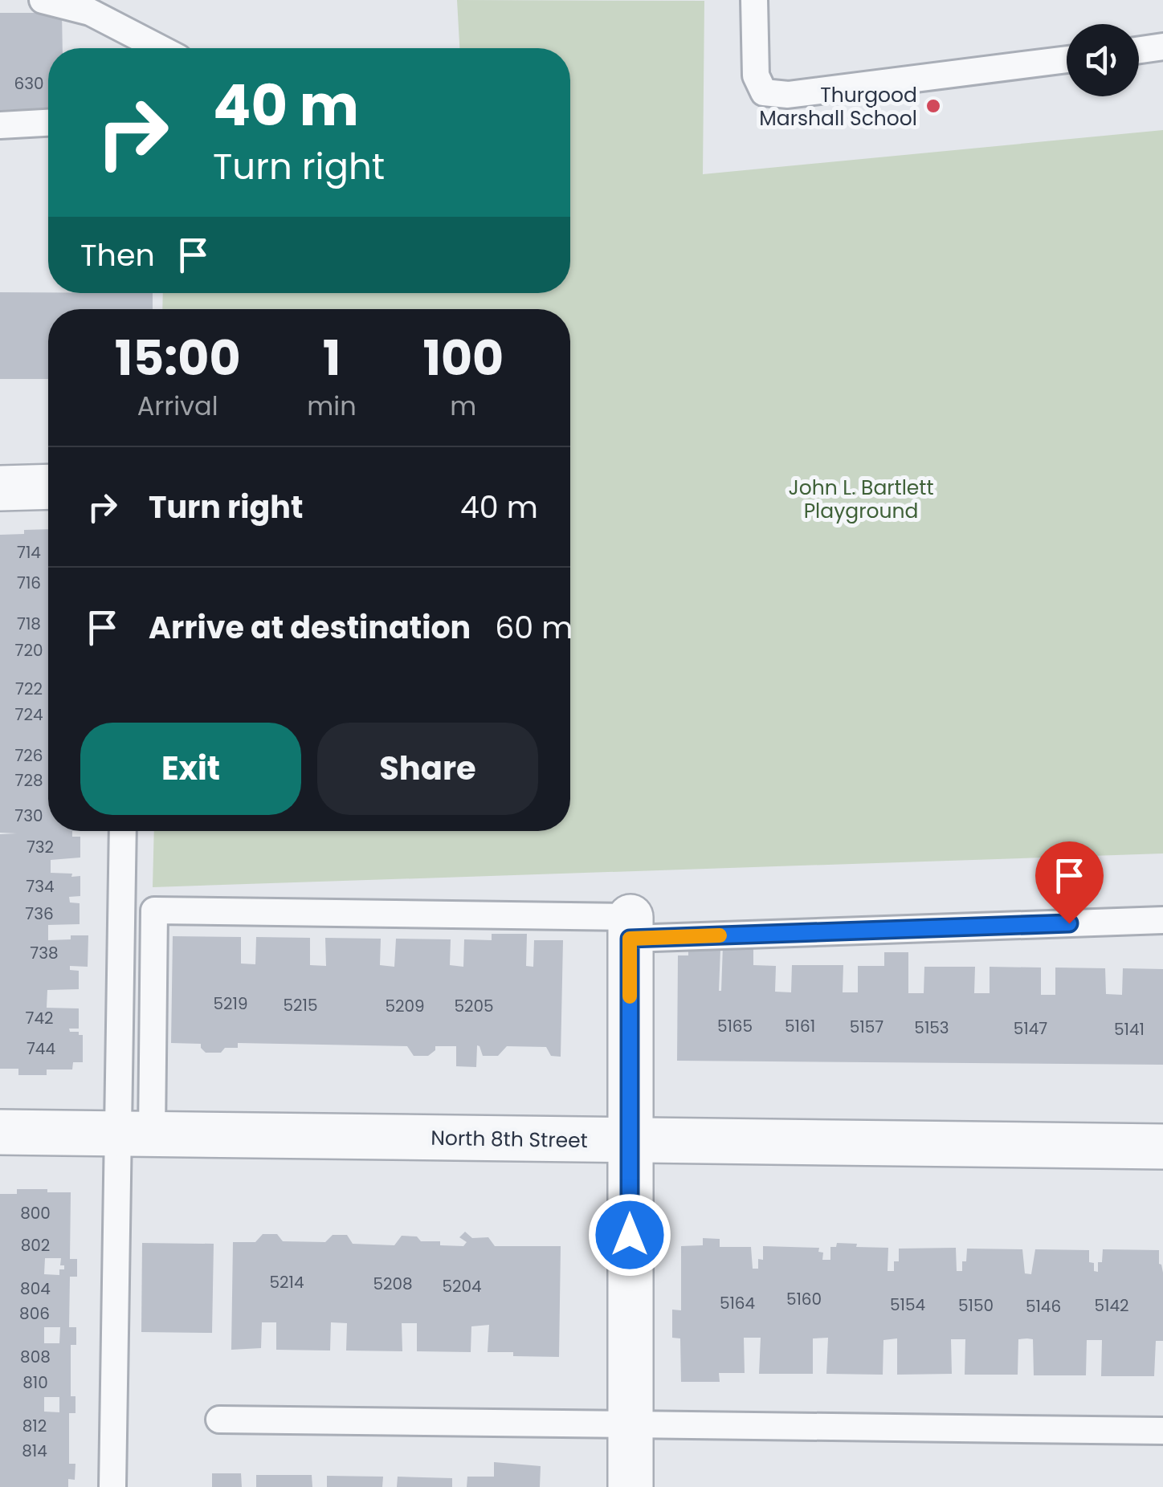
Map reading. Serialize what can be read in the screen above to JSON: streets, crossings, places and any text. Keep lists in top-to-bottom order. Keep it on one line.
{"streets":{"street":["North 8th Street"]},"parks":["John L. Bartlett Playground"],"places":["Thurgood Marshall School"],"house_numbers":["630","714","716","718","720","722","724","726","728","730","732","734","736","738","5219","5215","5209","5205","742","5165","5161","5157","5153","5147","5141","744","800","802","5214","5208","5204","804","5160","5164","5154","5150","5142","5146","806","808","810","812","814"],"page":{"turn":["40 m","Turn right"],"then":"Then","eta":["15:00","Arrival","1","min","100","m"],"list":[{"name":"Turn right","value":"40 m"},{"name":"Arrive at destination","value":"60 m"}],"buttons":["Exit","Share"]}}
